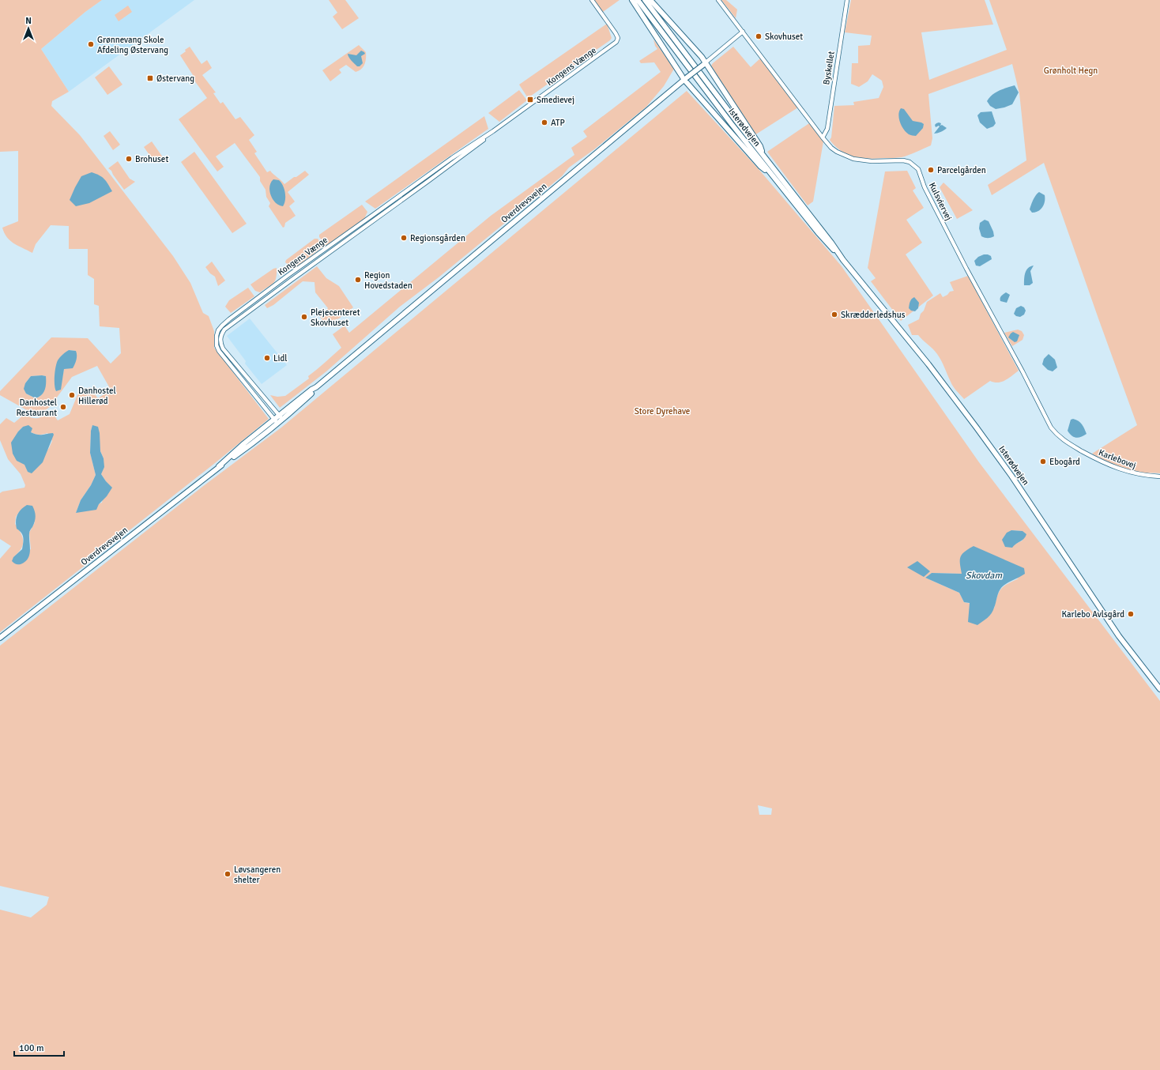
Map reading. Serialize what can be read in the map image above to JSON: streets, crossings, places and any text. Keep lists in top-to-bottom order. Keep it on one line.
{"streets":{"main road":["Isterødvejen","Overdrevsvejen"],"street":["Kongens Vænge","Byskellet","Kulsviervej","Karlebovej"]},"crossings":[["Kongens Vænge","Overdrevsvejen"],["Byskellet","Kulsviervej"],["Kulsviervej","Overdrevsvejen"],["Kulsviervej","Karlebovej"]],"water":["Skovdam"],"parks":["Grønholt Hegn","Store Dyrehave"],"places":{"other":["Skovhuset","Grønnevang Skole Afdeling Østervang","ATP","Brohuset","Parcelgården","Regionsgården","Region Hovedstaden","Skrædderledshus","Plejecenteret Skovhuset","Lidl","Danhostel Hillerød","Danhostel Restaurant","Ebogård","Karlebo Avlsgård","Løvsangeren shelter"],"transit":["Østervang","Smedievej"]},"scale_bar":"100 m","north":"top"}
